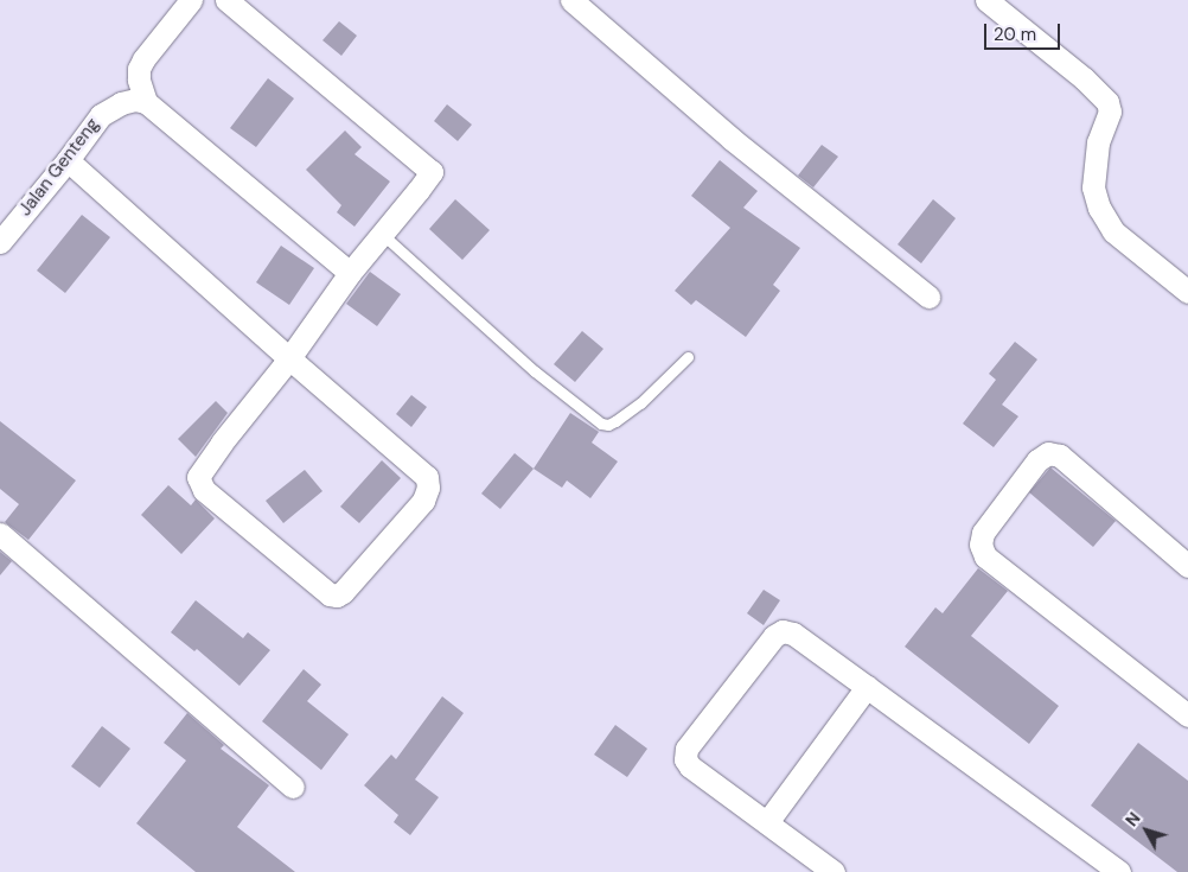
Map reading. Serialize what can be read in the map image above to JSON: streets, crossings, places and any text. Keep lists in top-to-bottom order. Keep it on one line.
{"streets":{"street":["Jalan Genteng"]},"scale_bar":"20 m","north":"top left"}
